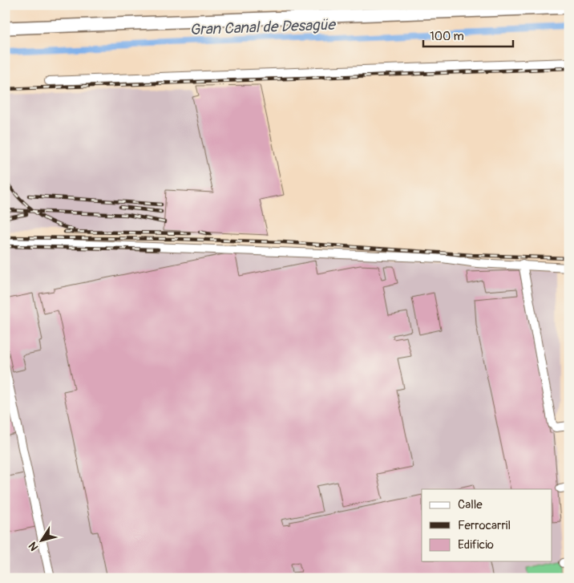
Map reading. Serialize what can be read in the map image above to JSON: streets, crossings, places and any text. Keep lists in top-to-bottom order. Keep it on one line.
{"water":["Gran Canal de Desagüe"],"legend":["Calle","Ferrocarril","Edificio"],"scale_bar":"100 m","north":"bottom left"}
